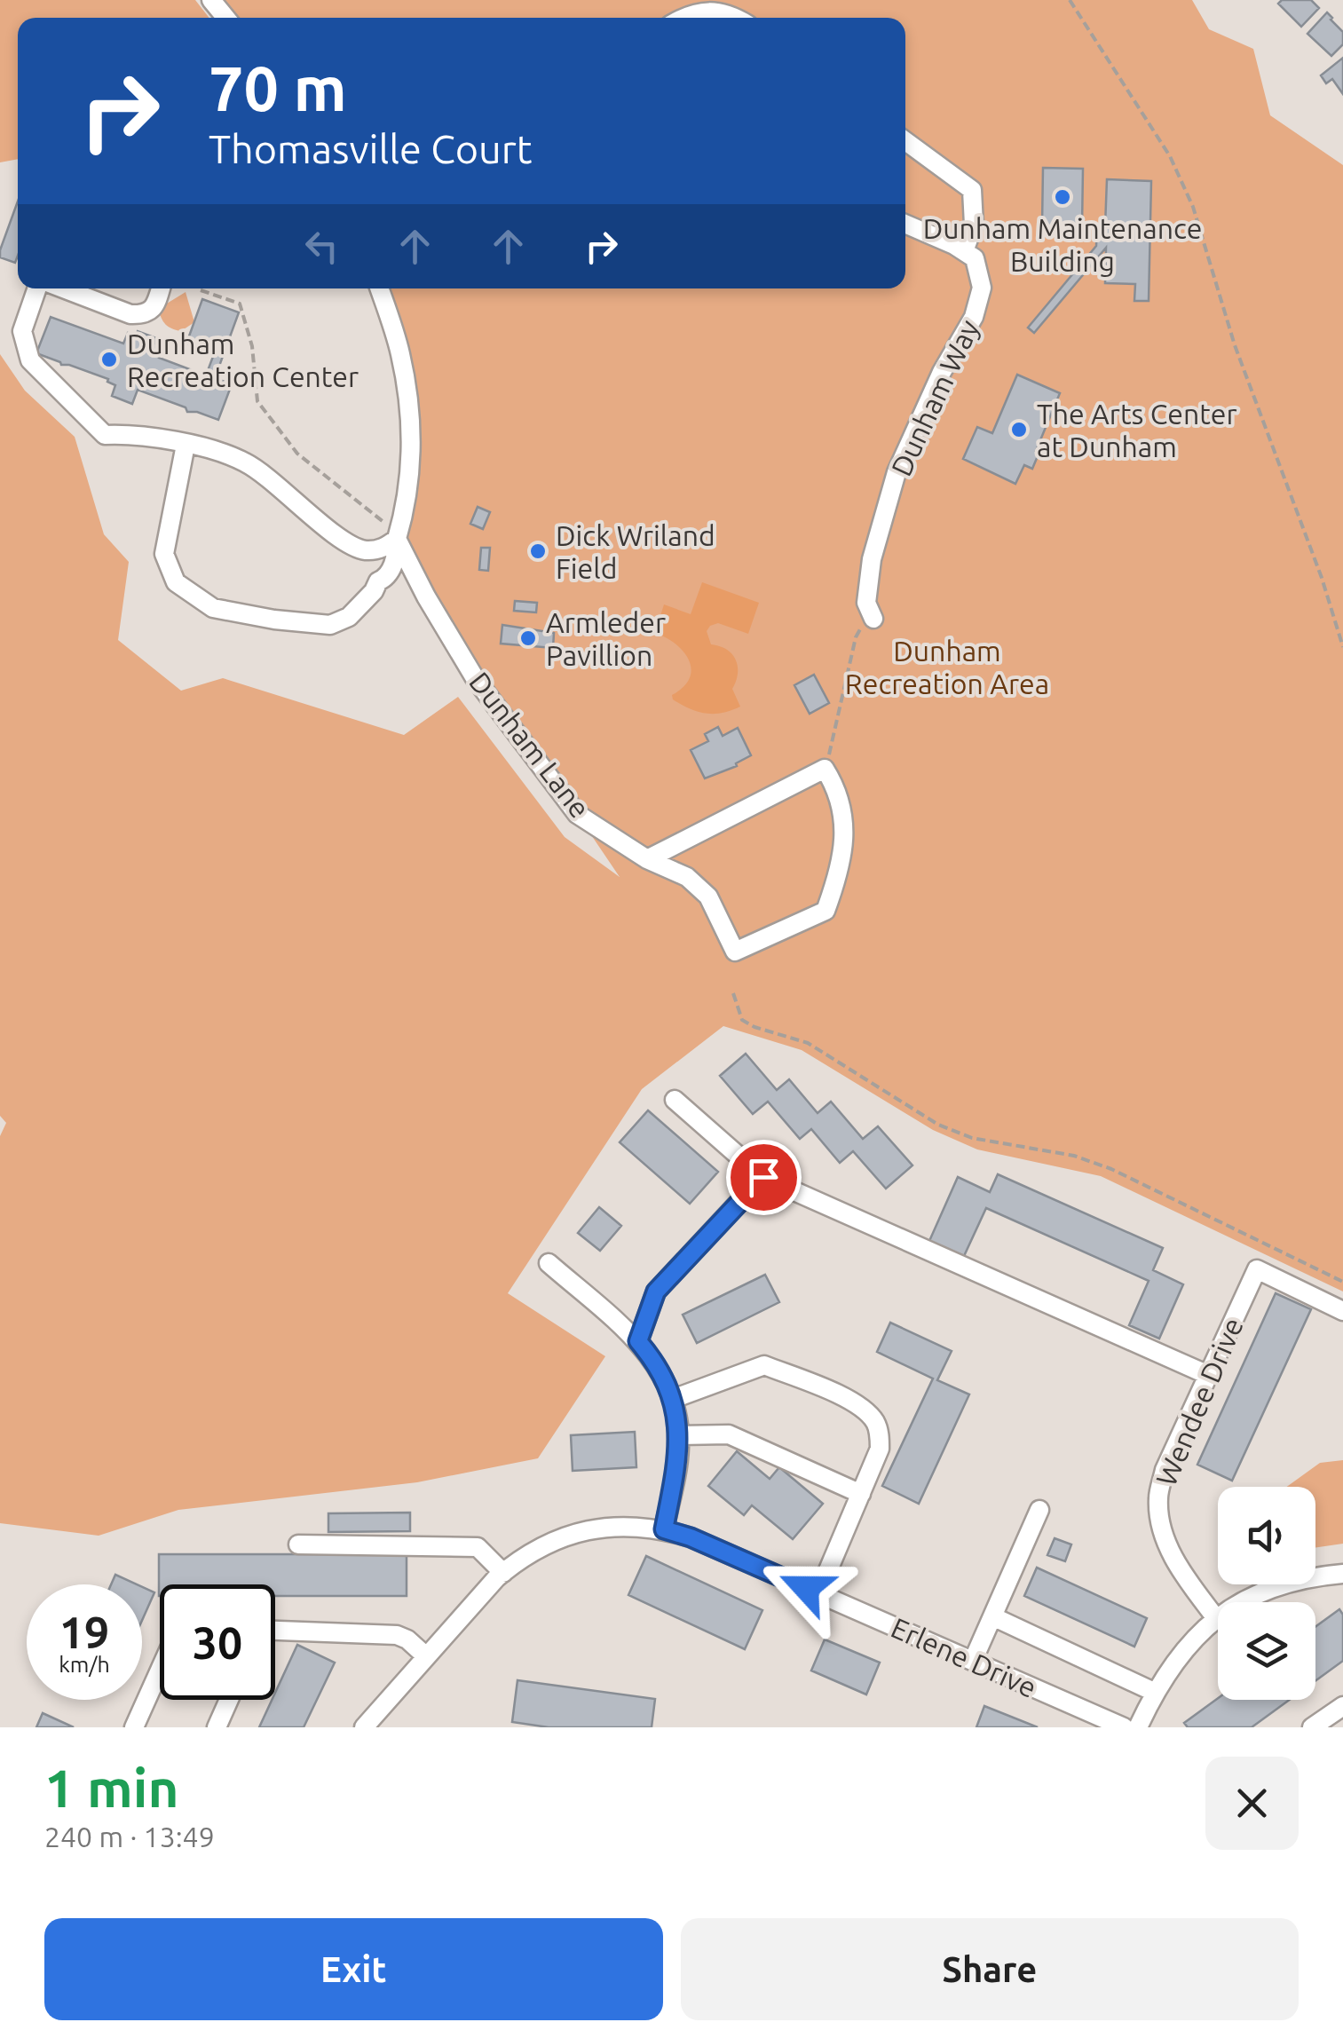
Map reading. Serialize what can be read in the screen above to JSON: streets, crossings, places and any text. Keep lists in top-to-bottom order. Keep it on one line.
{"streets":{"street":["Dunham Way","Dunham Lane","Wendee Drive","Erlene Drive"]},"parks":["Dunham Recreation Area"],"places":["Dunham Maintenance Building","Dunham Recreation Center","The Arts Center at Dunham","Dick Wriland Field","Armleder Pavillion"],"page":{"turn":["70 m","Thomasville Court"],"speed":"19 km/h","limit":"30","heading":["1 min","240 m · 13:49"],"buttons":["Exit","Share"]}}
